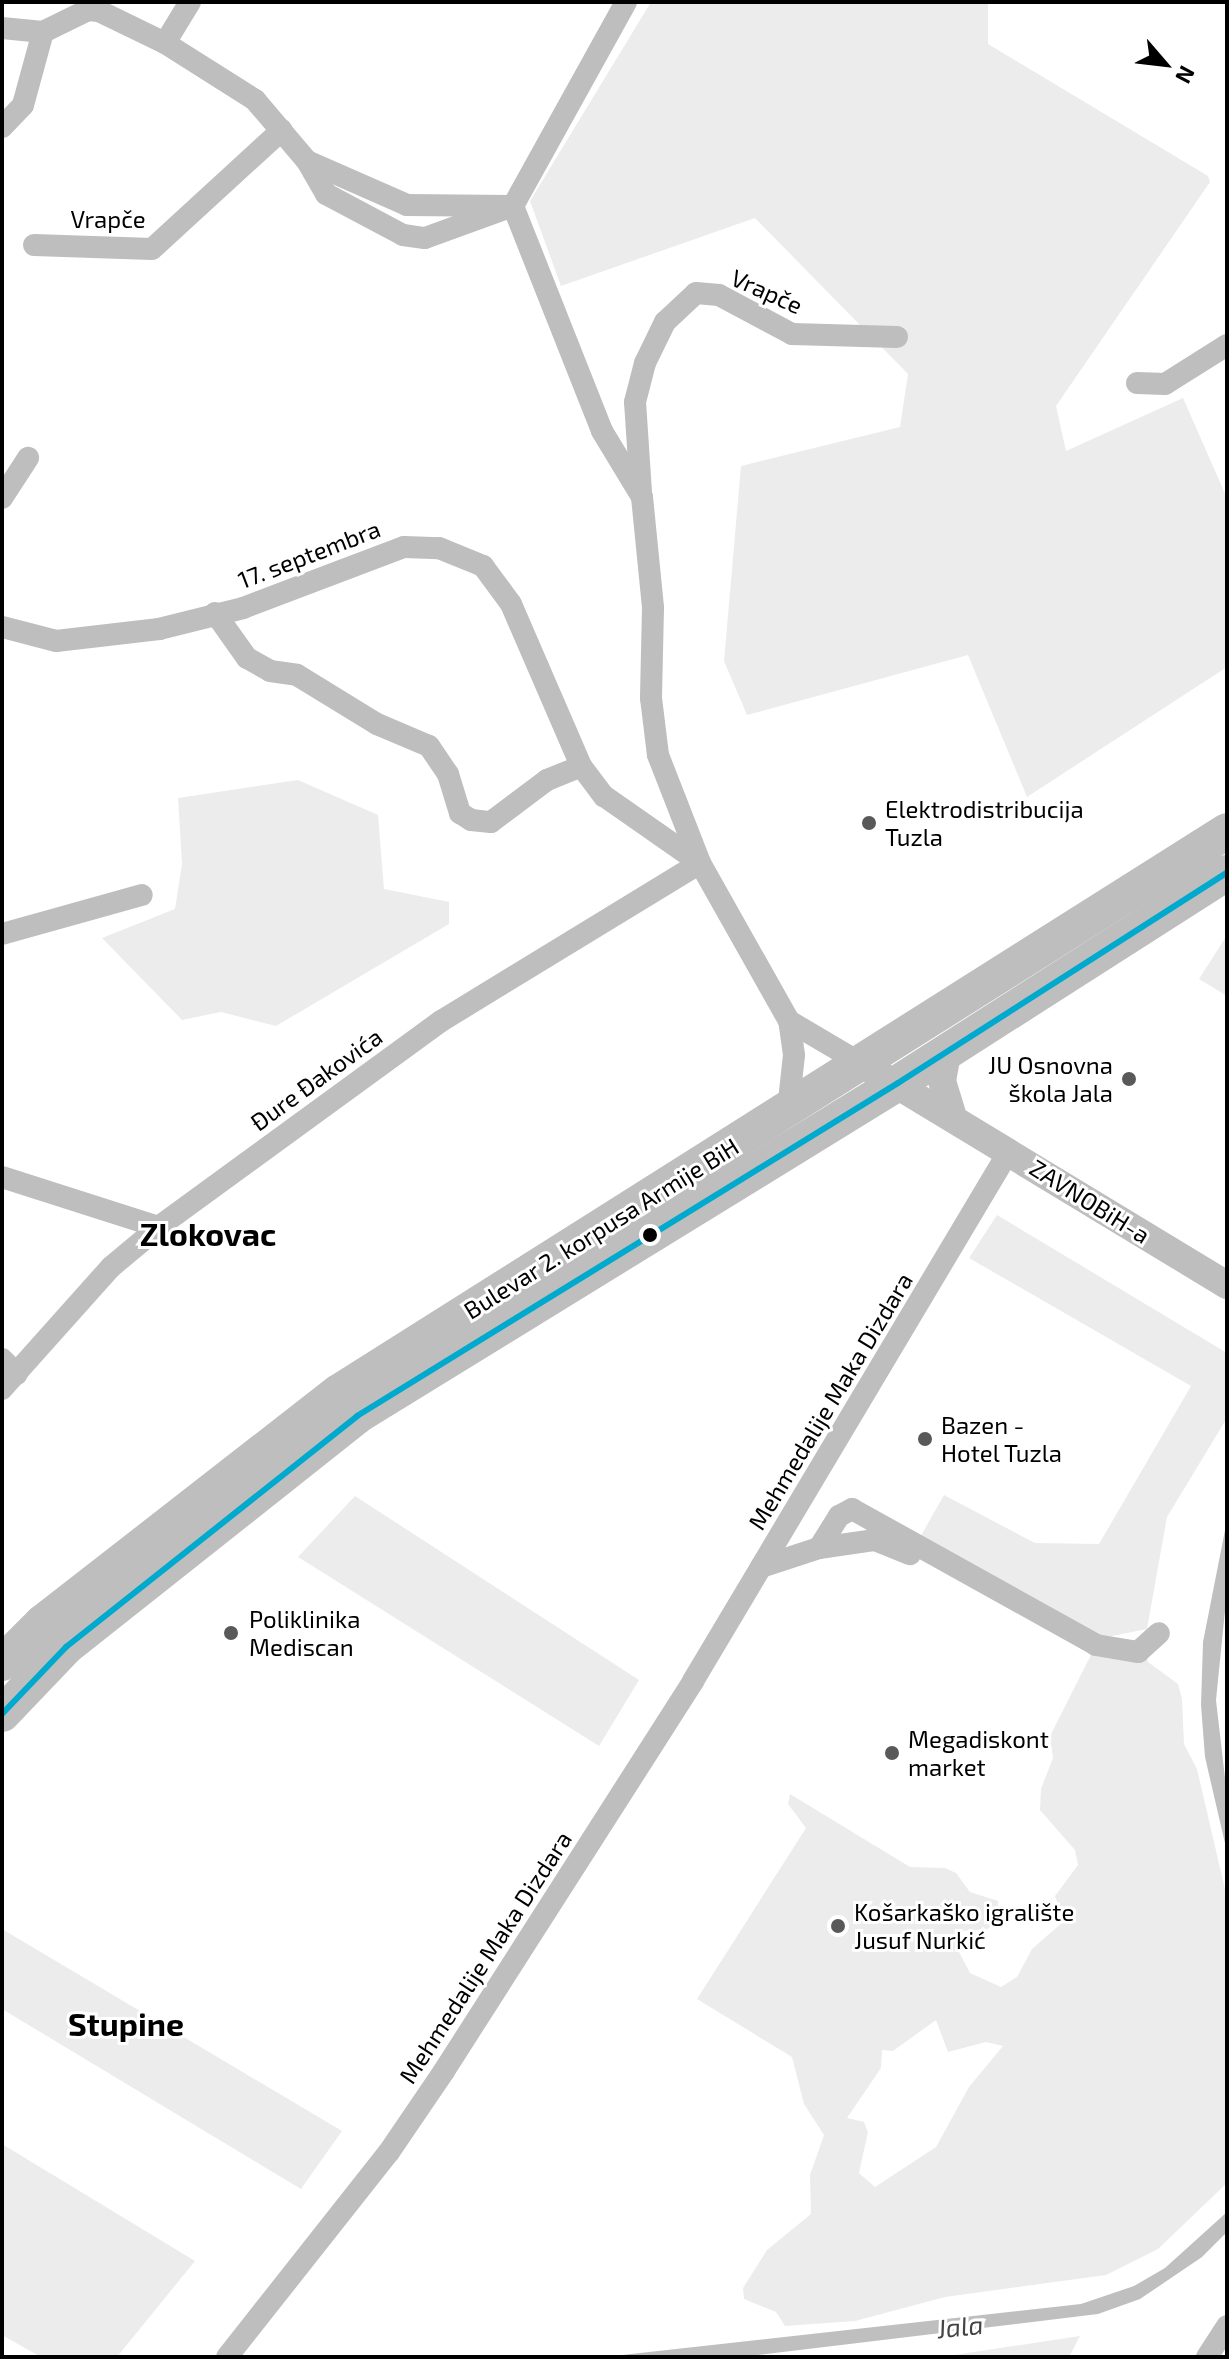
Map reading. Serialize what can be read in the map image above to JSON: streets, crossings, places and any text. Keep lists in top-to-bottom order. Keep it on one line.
{"streets":{"main road":["Bulevar 2. korpusa Armije BiH"],"street":["Vrapče","17. septembra","Đure Đakovića","ZAVNOBiH-a","Mehmedalije Maka Dizdara"]},"crossings":[["Vrapče","17. septembra"],["Vrapče","Đure Đakovića"],["17. septembra","Đure Đakovića"],["ZAVNOBiH-a","Mehmedalije Maka Dizdara"]],"districts":["Zlokovac","Stupine"],"water":["Jala"],"places":["Elektrodistribucija Tuzla","JU Osnovna škola Jala","Bazen - Hotel Tuzla","Poliklinika Mediscan","Megadiskont market","Košarkaško igralište Jusuf Nurkić"],"north":"bottom right"}
